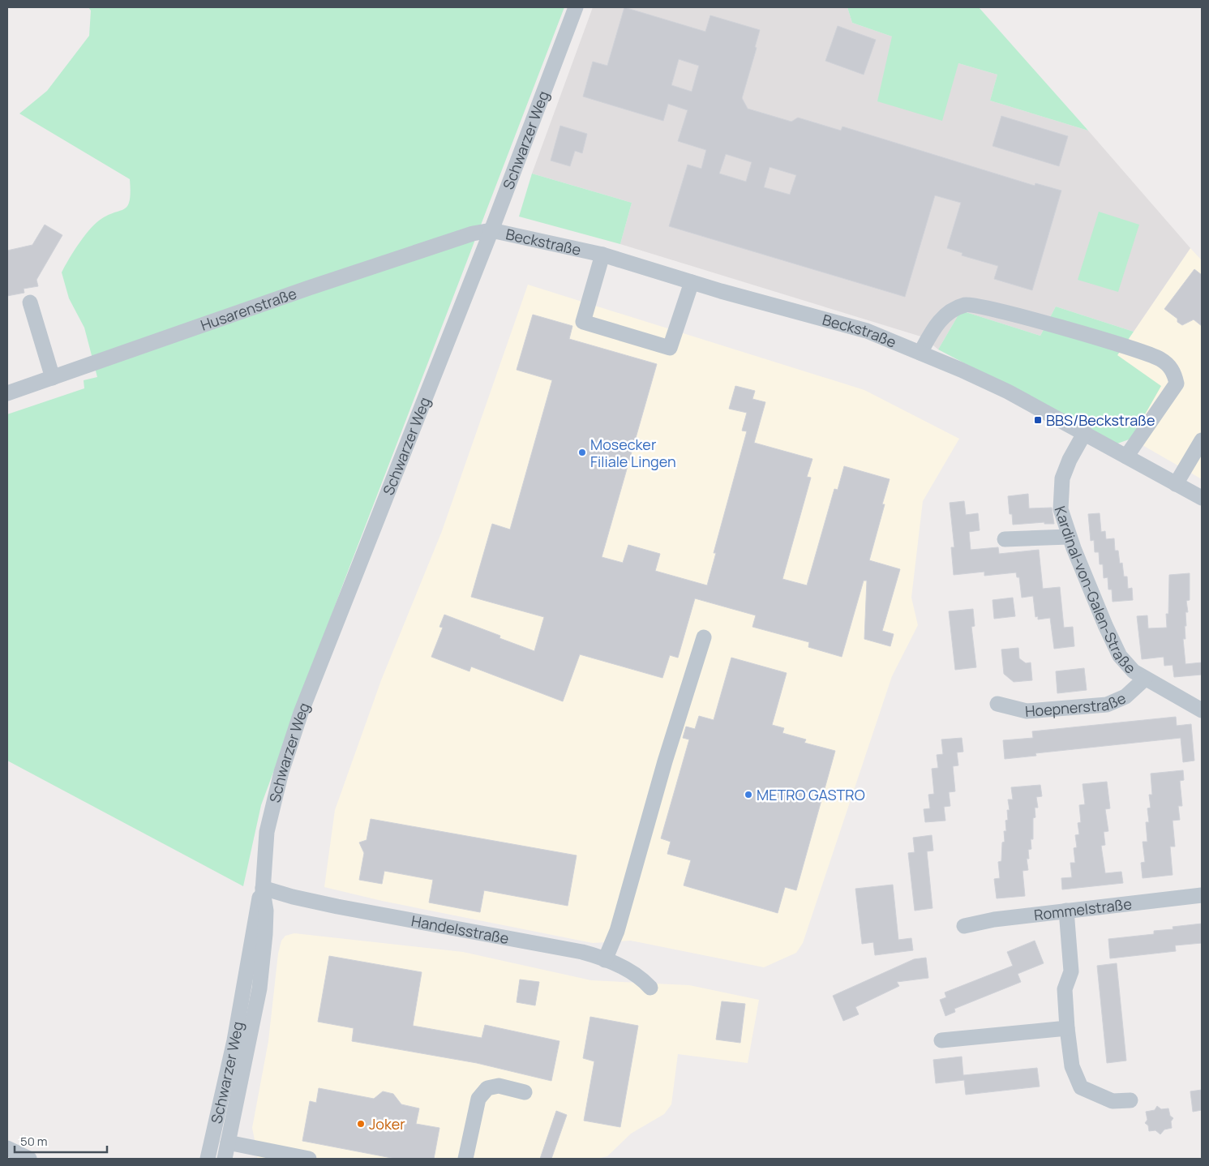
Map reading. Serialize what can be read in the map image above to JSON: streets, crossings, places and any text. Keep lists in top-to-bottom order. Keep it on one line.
{"streets":{"street":["Schwarzer Weg","Beckstraße","Husarenstraße","Kardinal-von-Galen-Straße","Hoepnerstraße","Rommelstraße","Handelsstraße"]},"crossings":[["Schwarzer Weg","Beckstraße"],["Schwarzer Weg","Husarenstraße"],["Schwarzer Weg","Handelsstraße"],["Beckstraße","Husarenstraße"],["Beckstraße","Kardinal-von-Galen-Straße"],["Kardinal-von-Galen-Straße","Hoepnerstraße"]],"places":{"transit":["BBS/Beckstraße"],"other":["Mosecker Filiale Lingen","METRO GASTRO","Joker"]},"scale_bar":"50 m"}
